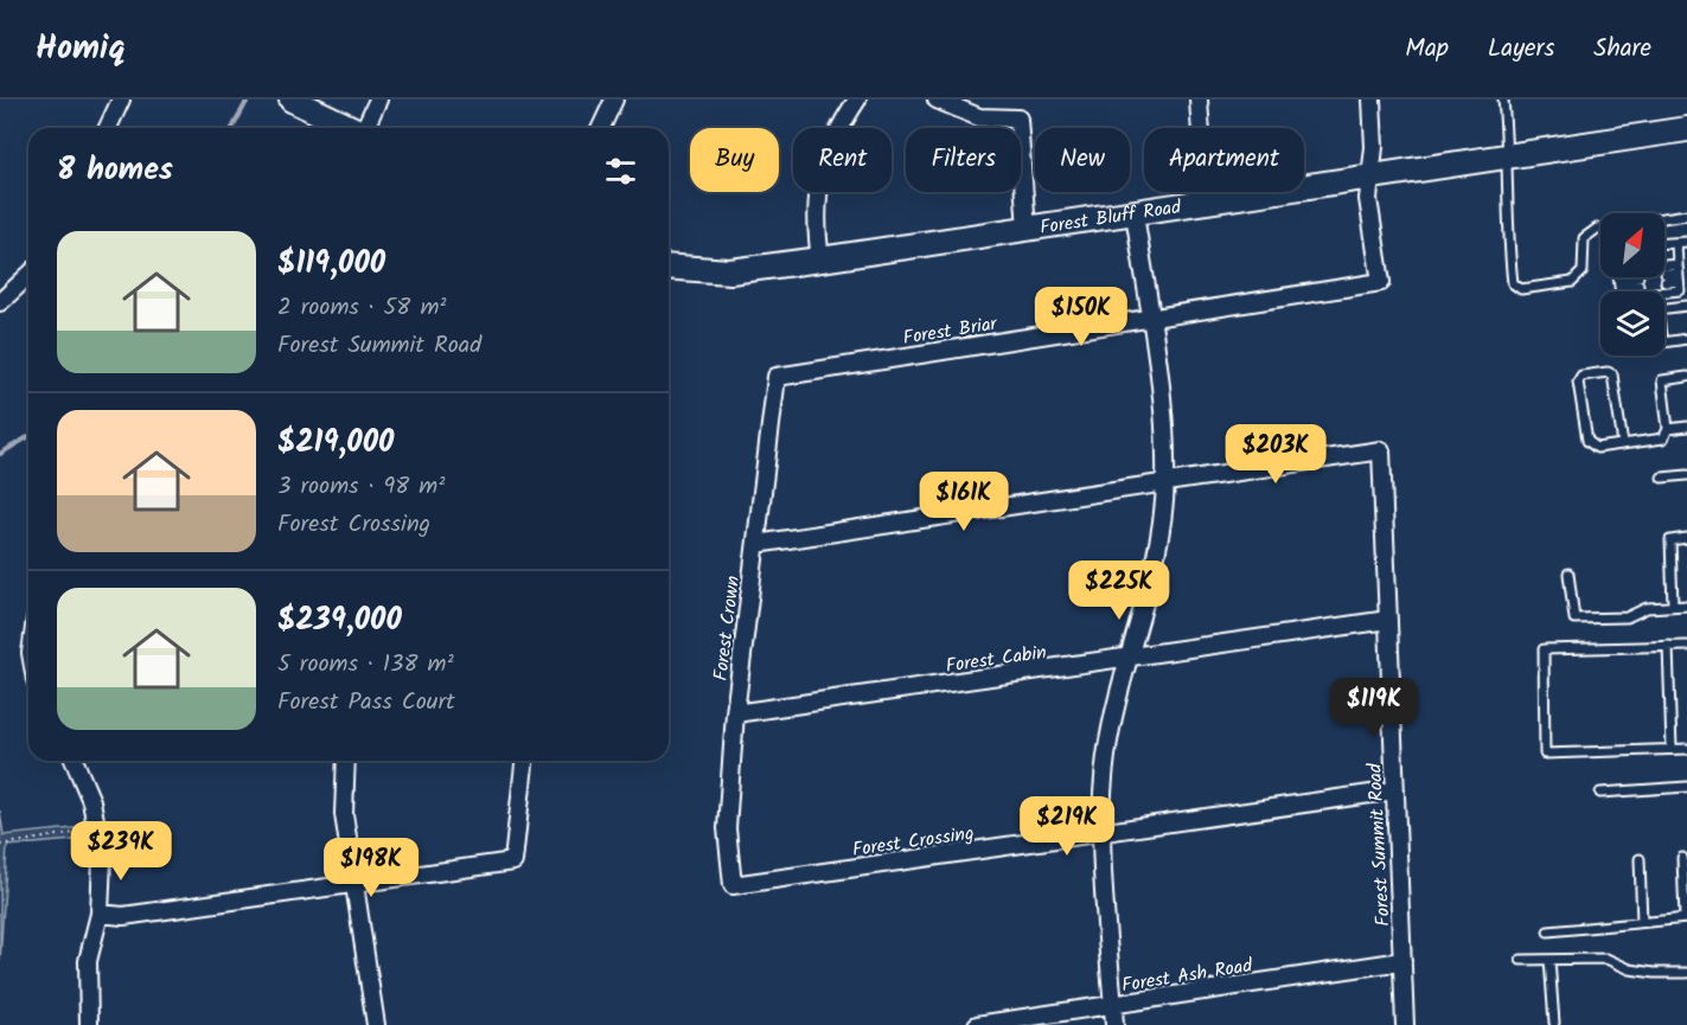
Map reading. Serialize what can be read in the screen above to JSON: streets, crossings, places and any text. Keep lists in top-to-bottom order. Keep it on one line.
{"streets":{"street":["Forest Bluff Road","Forest Briar","Forest Crown","Forest Cabin","Forest Crossing","Forest Summit Road","Forest Ash Road"]},"crossings":[["Forest Bluff Road","Forest Briar"],["Forest Briar","Forest Crown"],["Forest Crown","Forest Cabin"],["Forest Crown","Forest Crossing"],["Forest Cabin","Forest Summit Road"],["Forest Crossing","Forest Summit Road"],["Forest Summit Road","Forest Ash Road"]],"north":"top right","page":{"header":"Homiq","nav":["Map","Layers","Share"],"chip":["Buy","Rent","Filters","New","Apartment"],"heading":"8 homes","list":[{"name":"$119,000","note":"2 rooms · 58 m² · Forest Summit Road"},{"name":"$219,000","note":"3 rooms · 98 m² · Forest Crossing"},{"name":"$239,000","note":"5 rooms · 138 m² · Forest Pass Court"}],"price":["$150K","$203K","$161K","$225K","$119K","$219K","$239K","$198K"]}}
